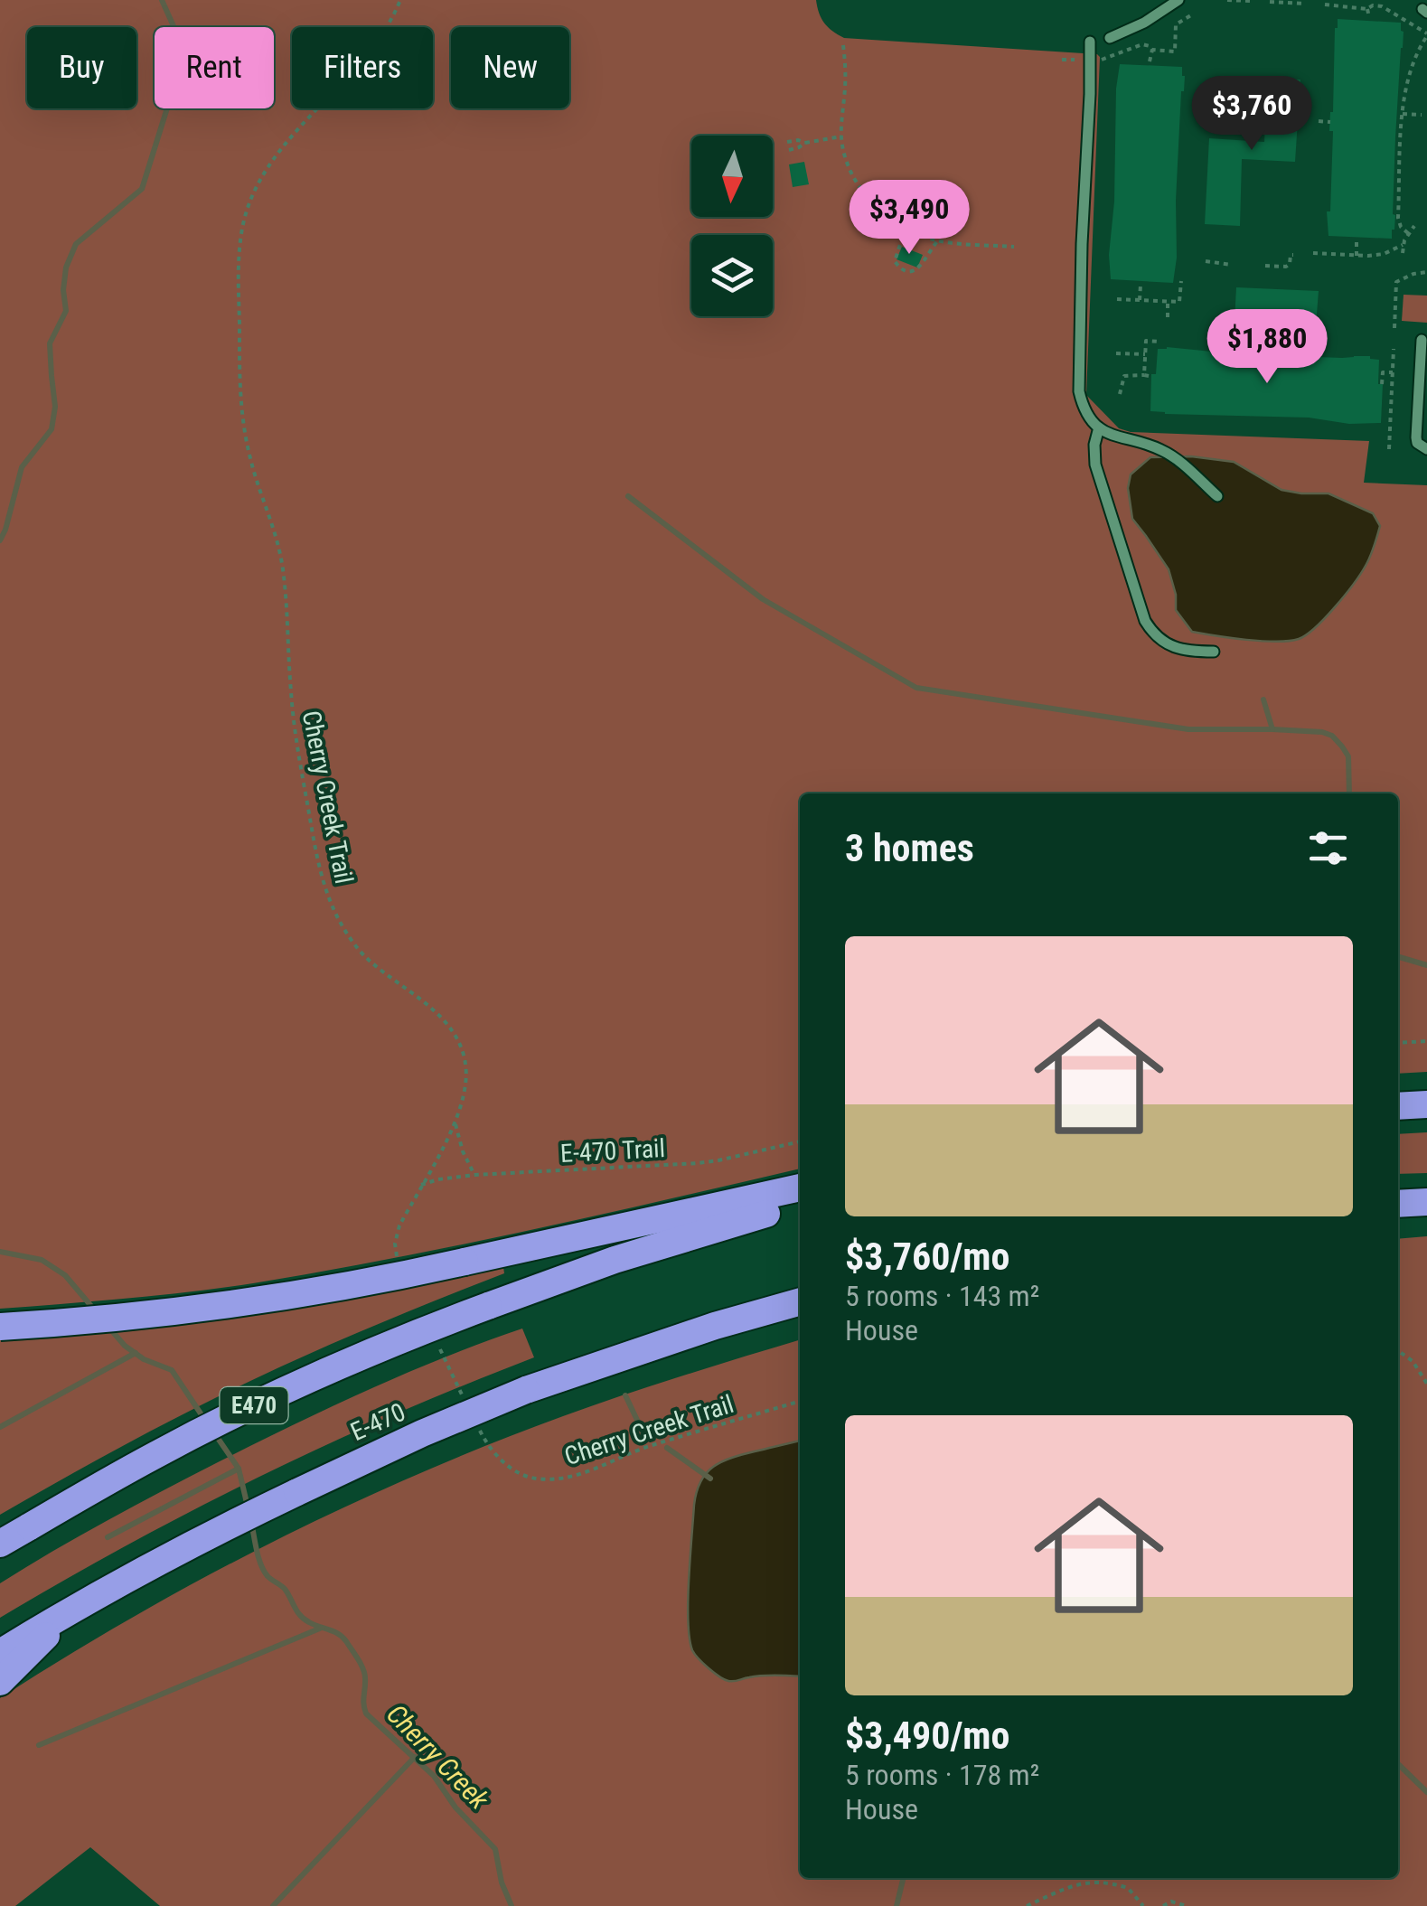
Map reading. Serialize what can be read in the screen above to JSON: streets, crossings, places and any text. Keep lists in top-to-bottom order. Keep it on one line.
{"streets":{"highway":["E470","E-470"],"path":["Cherry Creek Trail","E-470 Trail"]},"crossings":[["Cherry Creek Trail","E-470 Trail"]],"water":["Cherry Creek"],"north":"bottom","page":{"chip":["Buy","Rent","Filters","New"],"price":["$3,760","$3,490","$1,880"],"heading":"3 homes","list":[{"name":"$3,760/mo","note":"5 rooms · 143 m² · House"},{"name":"$3,490/mo","note":"5 rooms · 178 m² · House"}]}}
